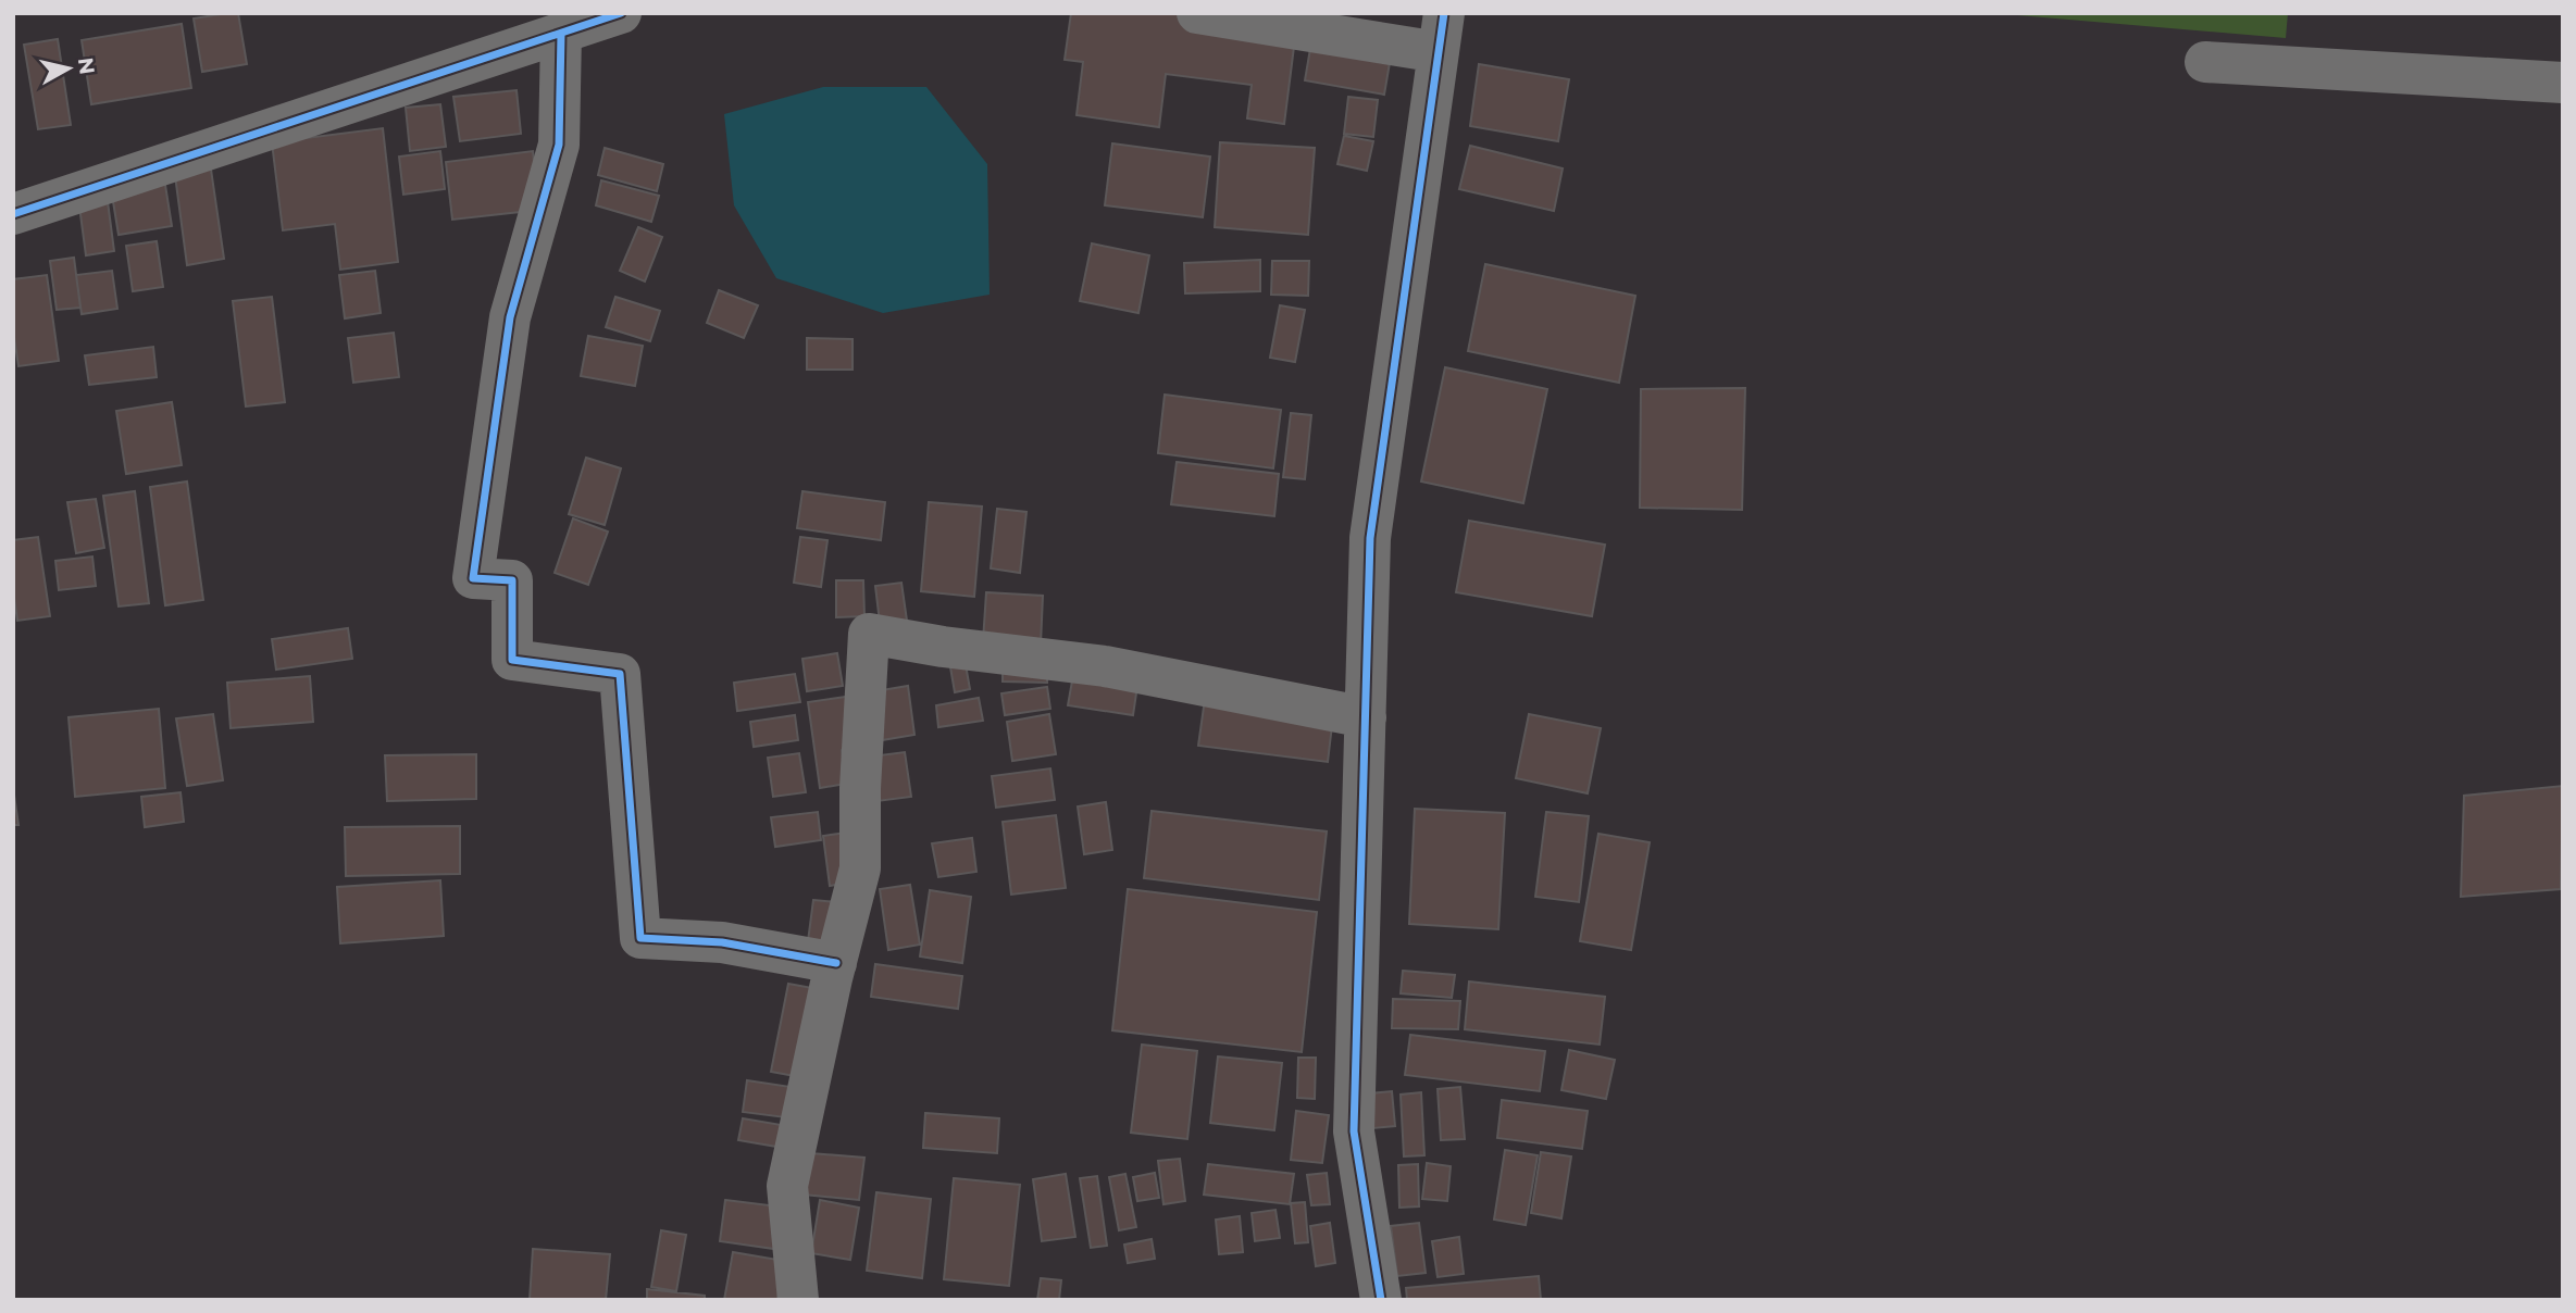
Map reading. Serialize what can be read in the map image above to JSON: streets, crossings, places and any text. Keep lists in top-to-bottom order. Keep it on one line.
{"north":"right"}
